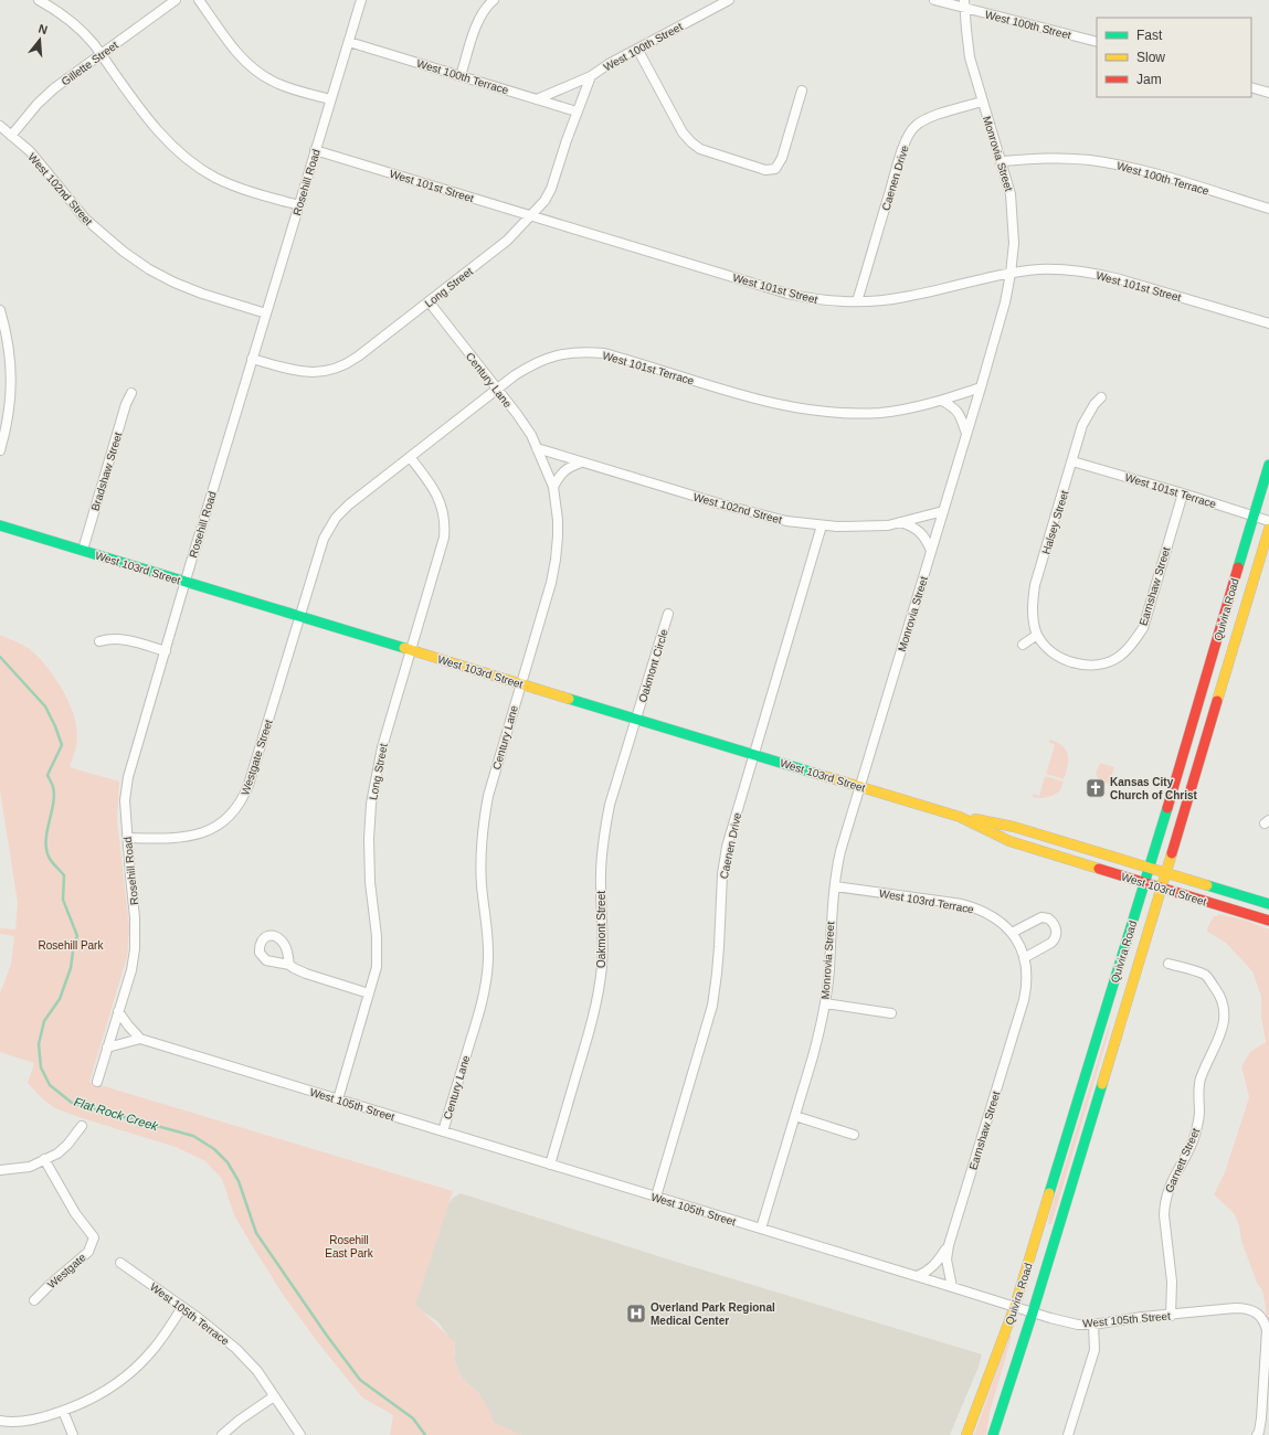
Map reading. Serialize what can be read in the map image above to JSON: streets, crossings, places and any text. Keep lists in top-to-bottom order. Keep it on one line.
{"streets":{"main road":["West 103rd Street","Quivira Road"],"street":["West 100th Street","Gillette Street","West 100th Terrace","Monrovia Street","Caenen Drive","Rosehill Road","West 101st Street","West 102nd Street","Long Street","West 101st Terrace","Century Lane","Bradshaw Street","Halsey Street","Earnshaw Street","Oakmont Circle","Westgate Street","West 103rd Terrace","Oakmont Street","West 105th Street","Garnett Street","Westgate","West 105th Terrace"]},"crossings":[["West 100th Street","West 100th Terrace"],["West 100th Street","Monrovia Street"],["West 100th Street","Long Street"],["Gillette Street","West 102nd Street"],["West 100th Terrace","Monrovia Street"],["West 100th Terrace","Rosehill Road"],["West 100th Terrace","Long Street"],["Monrovia Street","Caenen Drive"],["Monrovia Street","West 101st Street"],["Monrovia Street","West 102nd Street"],["Monrovia Street","West 101st Terrace"],["Monrovia Street","West 103rd Street"],["Monrovia Street","West 103rd Terrace"],["Monrovia Street","West 105th Street"],["Caenen Drive","West 101st Street"],["Caenen Drive","West 102nd Street"],["Caenen Drive","West 103rd Street"],["Caenen Drive","West 105th Street"],["Rosehill Road","West 101st Street"],["Rosehill Road","West 102nd Street"],["Rosehill Road","Long Street"],["Rosehill Road","West 103rd Street"],["Rosehill Road","Westgate Street"],["West 101st Street","Long Street"],["West 102nd Street","Century Lane"],["Long Street","West 101st Terrace"],["Long Street","Century Lane"],["Long Street","West 103rd Street"],["Long Street","West 105th Street"],["West 101st Terrace","Century Lane"],["West 101st Terrace","Halsey Street"],["West 101st Terrace","West 103rd Street"],["West 101st Terrace","Earnshaw Street"],["West 101st Terrace","Quivira Road"],["West 101st Terrace","Westgate Street"],["Century Lane","West 103rd Street"],["Century Lane","West 105th Street"],["Bradshaw Street","West 103rd Street"],["Halsey Street","Earnshaw Street"],["West 103rd Street","Quivira Road"],["West 103rd Street","Oakmont Circle"],["West 103rd Street","Westgate Street"],["West 103rd Street","Oakmont Street"],["Earnshaw Street","West 103rd Terrace"],["Earnshaw Street","West 105th Street"],["Quivira Road","West 105th Street"],["Oakmont Circle","Oakmont Street"],["Oakmont Street","West 105th Street"],["West 105th Street","Garnett Street"]],"water":["Flat Rock Creek"],"parks":["Rosehill Park","Rosehill East Park"],"places":{"church":["Kansas City Church of Christ"],"hospital":["Overland Park Regional Medical Center"]},"legend":["Fast","Slow","Jam"],"north":"top"}
